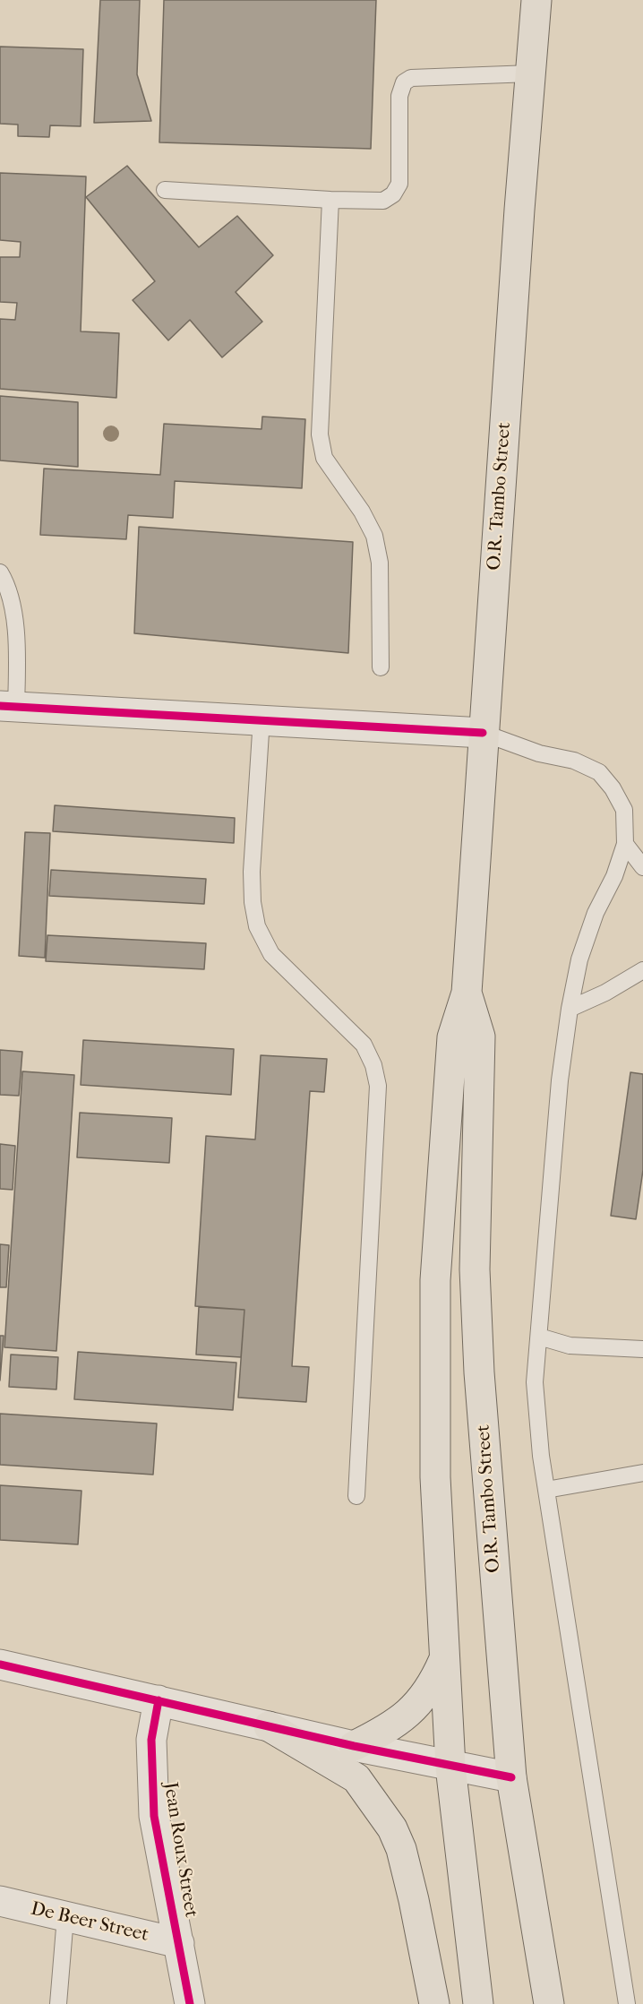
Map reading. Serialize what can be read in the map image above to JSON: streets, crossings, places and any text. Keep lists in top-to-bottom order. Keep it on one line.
{"streets":{"main road":["O.R. Tambo Street"],"street":["Jean Roux Street","De Beer Street"]},"crossings":[["Jean Roux Street","De Beer Street"]]}
